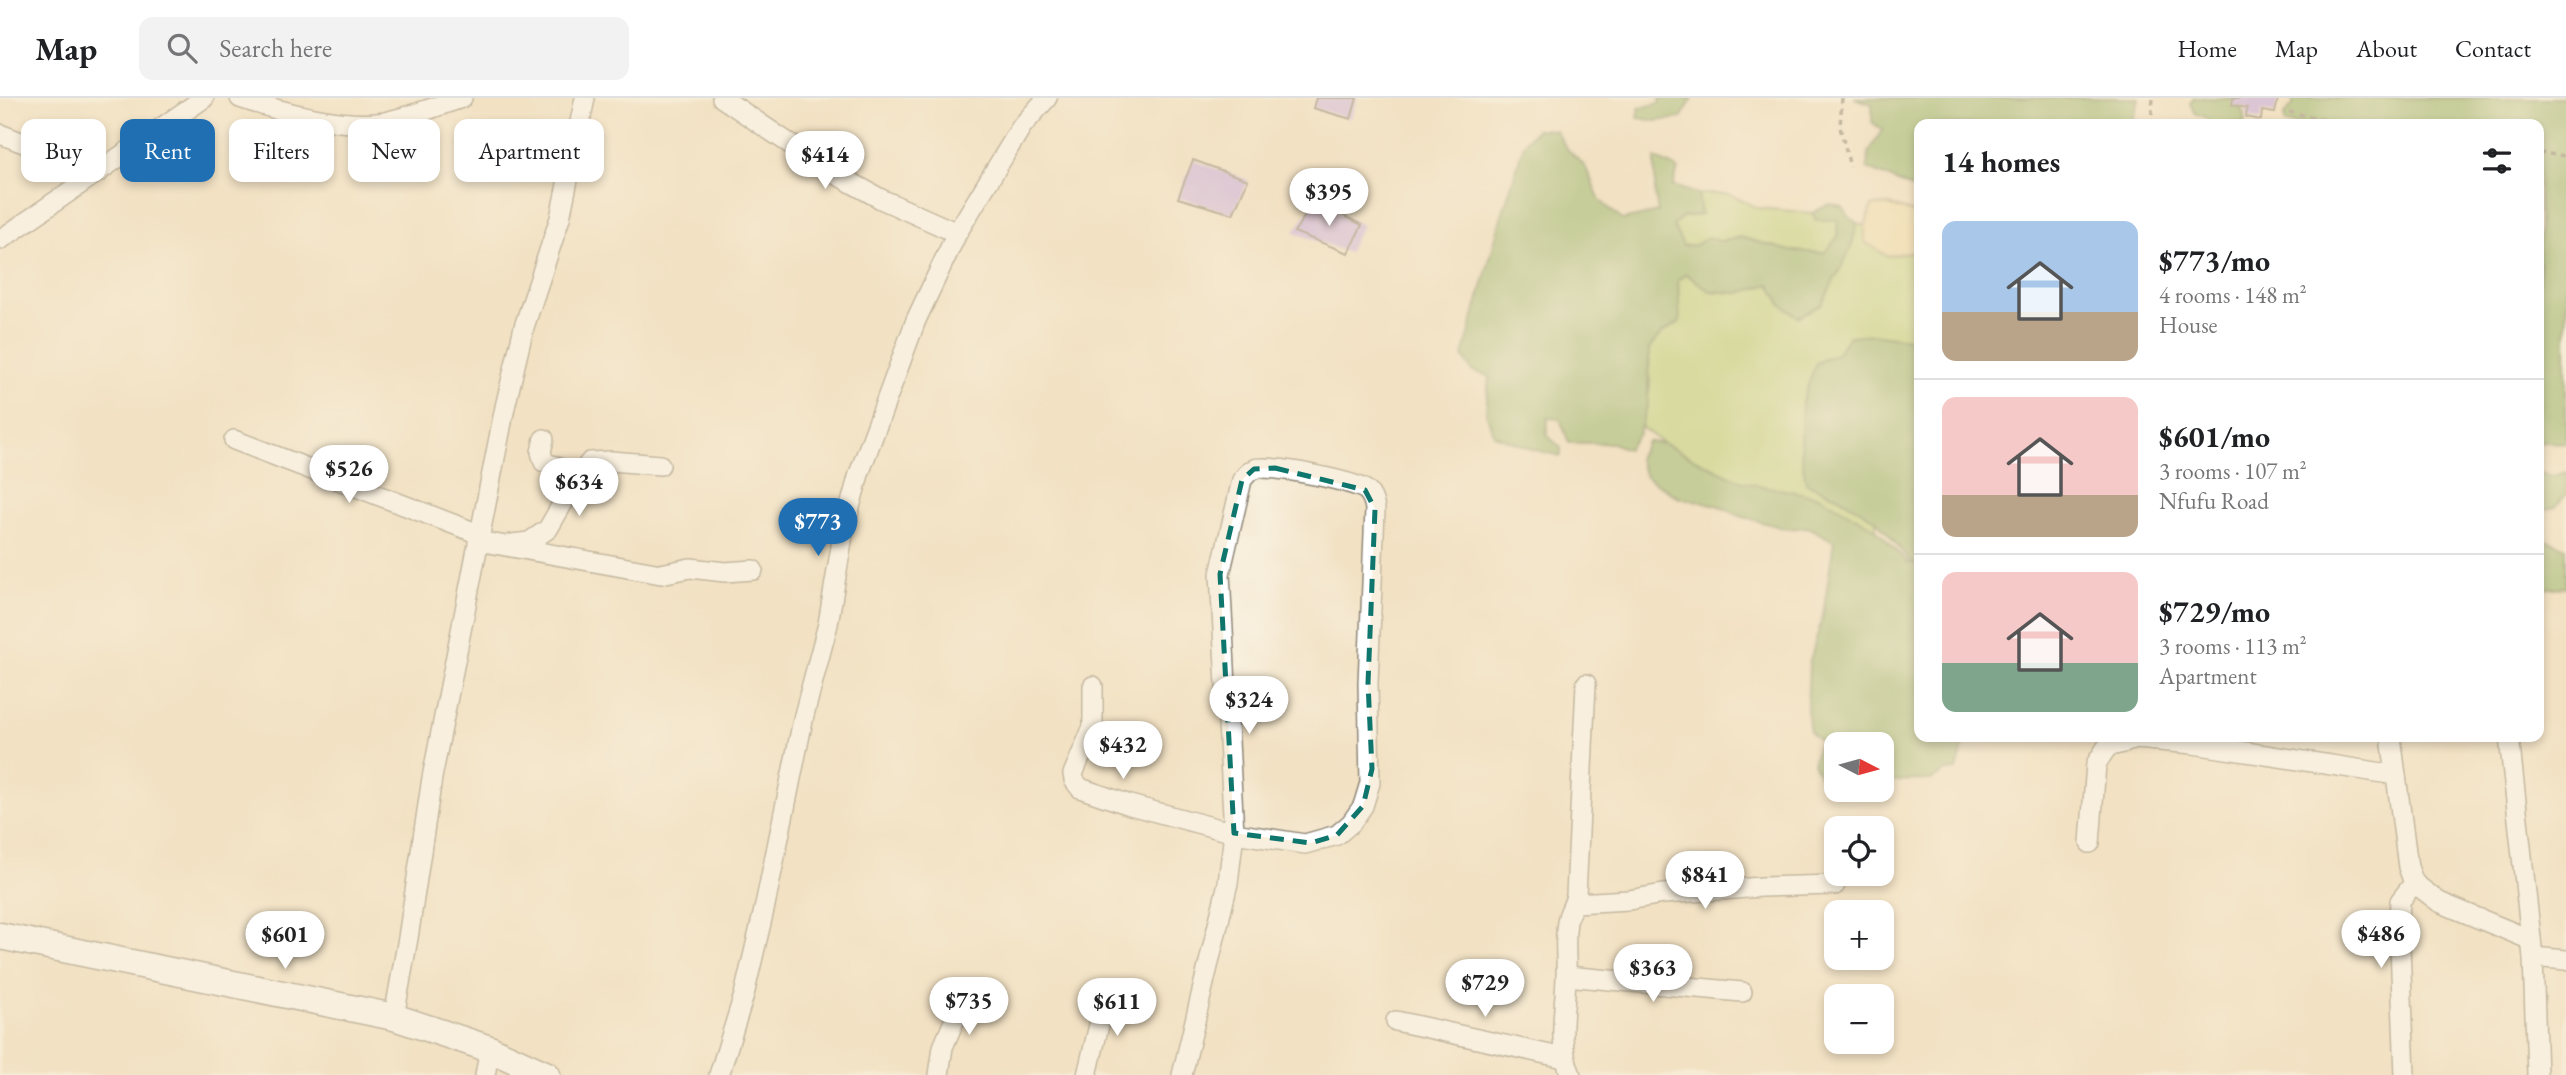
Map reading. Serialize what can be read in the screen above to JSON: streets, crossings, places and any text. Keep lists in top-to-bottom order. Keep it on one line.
{"north":"right","page":{"header":"Map","search":"Search here","nav":["Home","Map","About","Contact"],"chip":["Buy","Rent","Filters","New","Apartment"],"heading":"14 homes","price":["$414","$395","$526","$634","$773","$324","$432","$841","$486","$601","$363","$729","$735","$611"],"list":[{"name":"$773/mo","note":"4 rooms · 148 m² · House"},{"name":"$601/mo","note":"3 rooms · 107 m² · Nfufu Road"},{"name":"$729/mo","note":"3 rooms · 113 m² · Apartment"}],"map_buttons":["+","−"]}}
